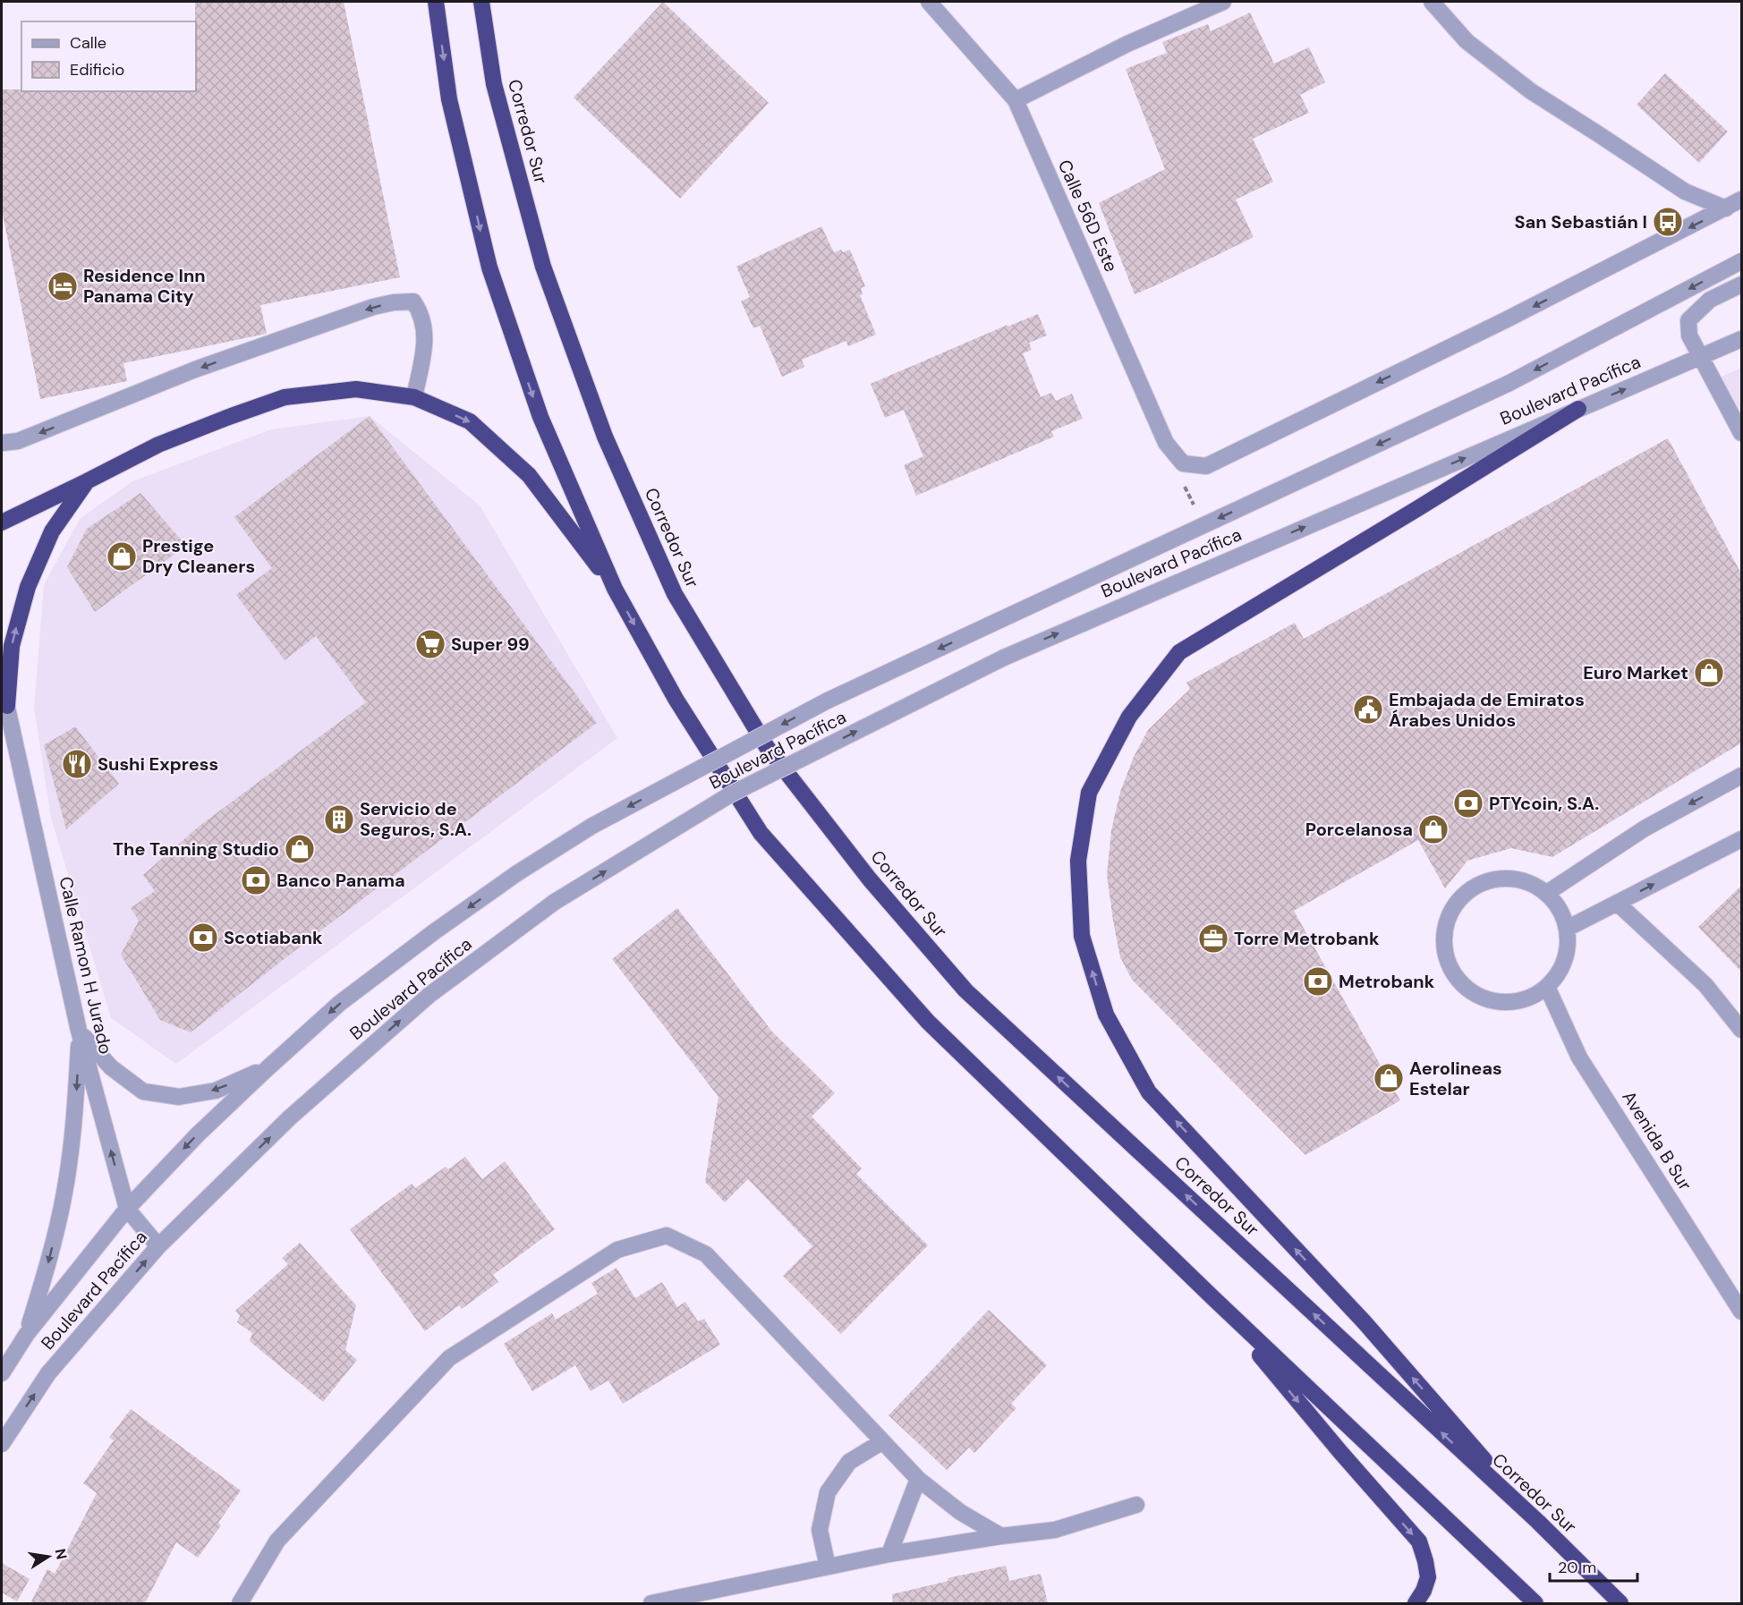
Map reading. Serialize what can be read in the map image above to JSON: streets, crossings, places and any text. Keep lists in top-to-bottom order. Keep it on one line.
{"streets":{"highway":["Corredor Sur"],"street":["Calle 56D Este","Boulevard Pacífica","Calle Ramon H Jurado","Avenida B Sur"]},"crossings":[["Boulevard Pacífica","Calle Ramon H Jurado"]],"places":{"bus stop":["San Sebastián I"],"hotel":["Residence Inn Panama City"],"shop":["Prestige Dry Cleaners","Euro Market","Porcelanosa","The Tanning Studio","Aerolineas Estelar"],"supermarket":["Super 99"],"public building":["Embajada de Emiratos Árabes Unidos"],"restaurant":["Sushi Express"],"bank":["PTYcoin, S.A.","Banco Panama","Scotiabank","Metrobank"],"building":["Servicio de Seguros, S.A."],"office":["Torre Metrobank"]},"legend":["Calle","Edificio"],"scale_bar":"20 m","north":"right"}
